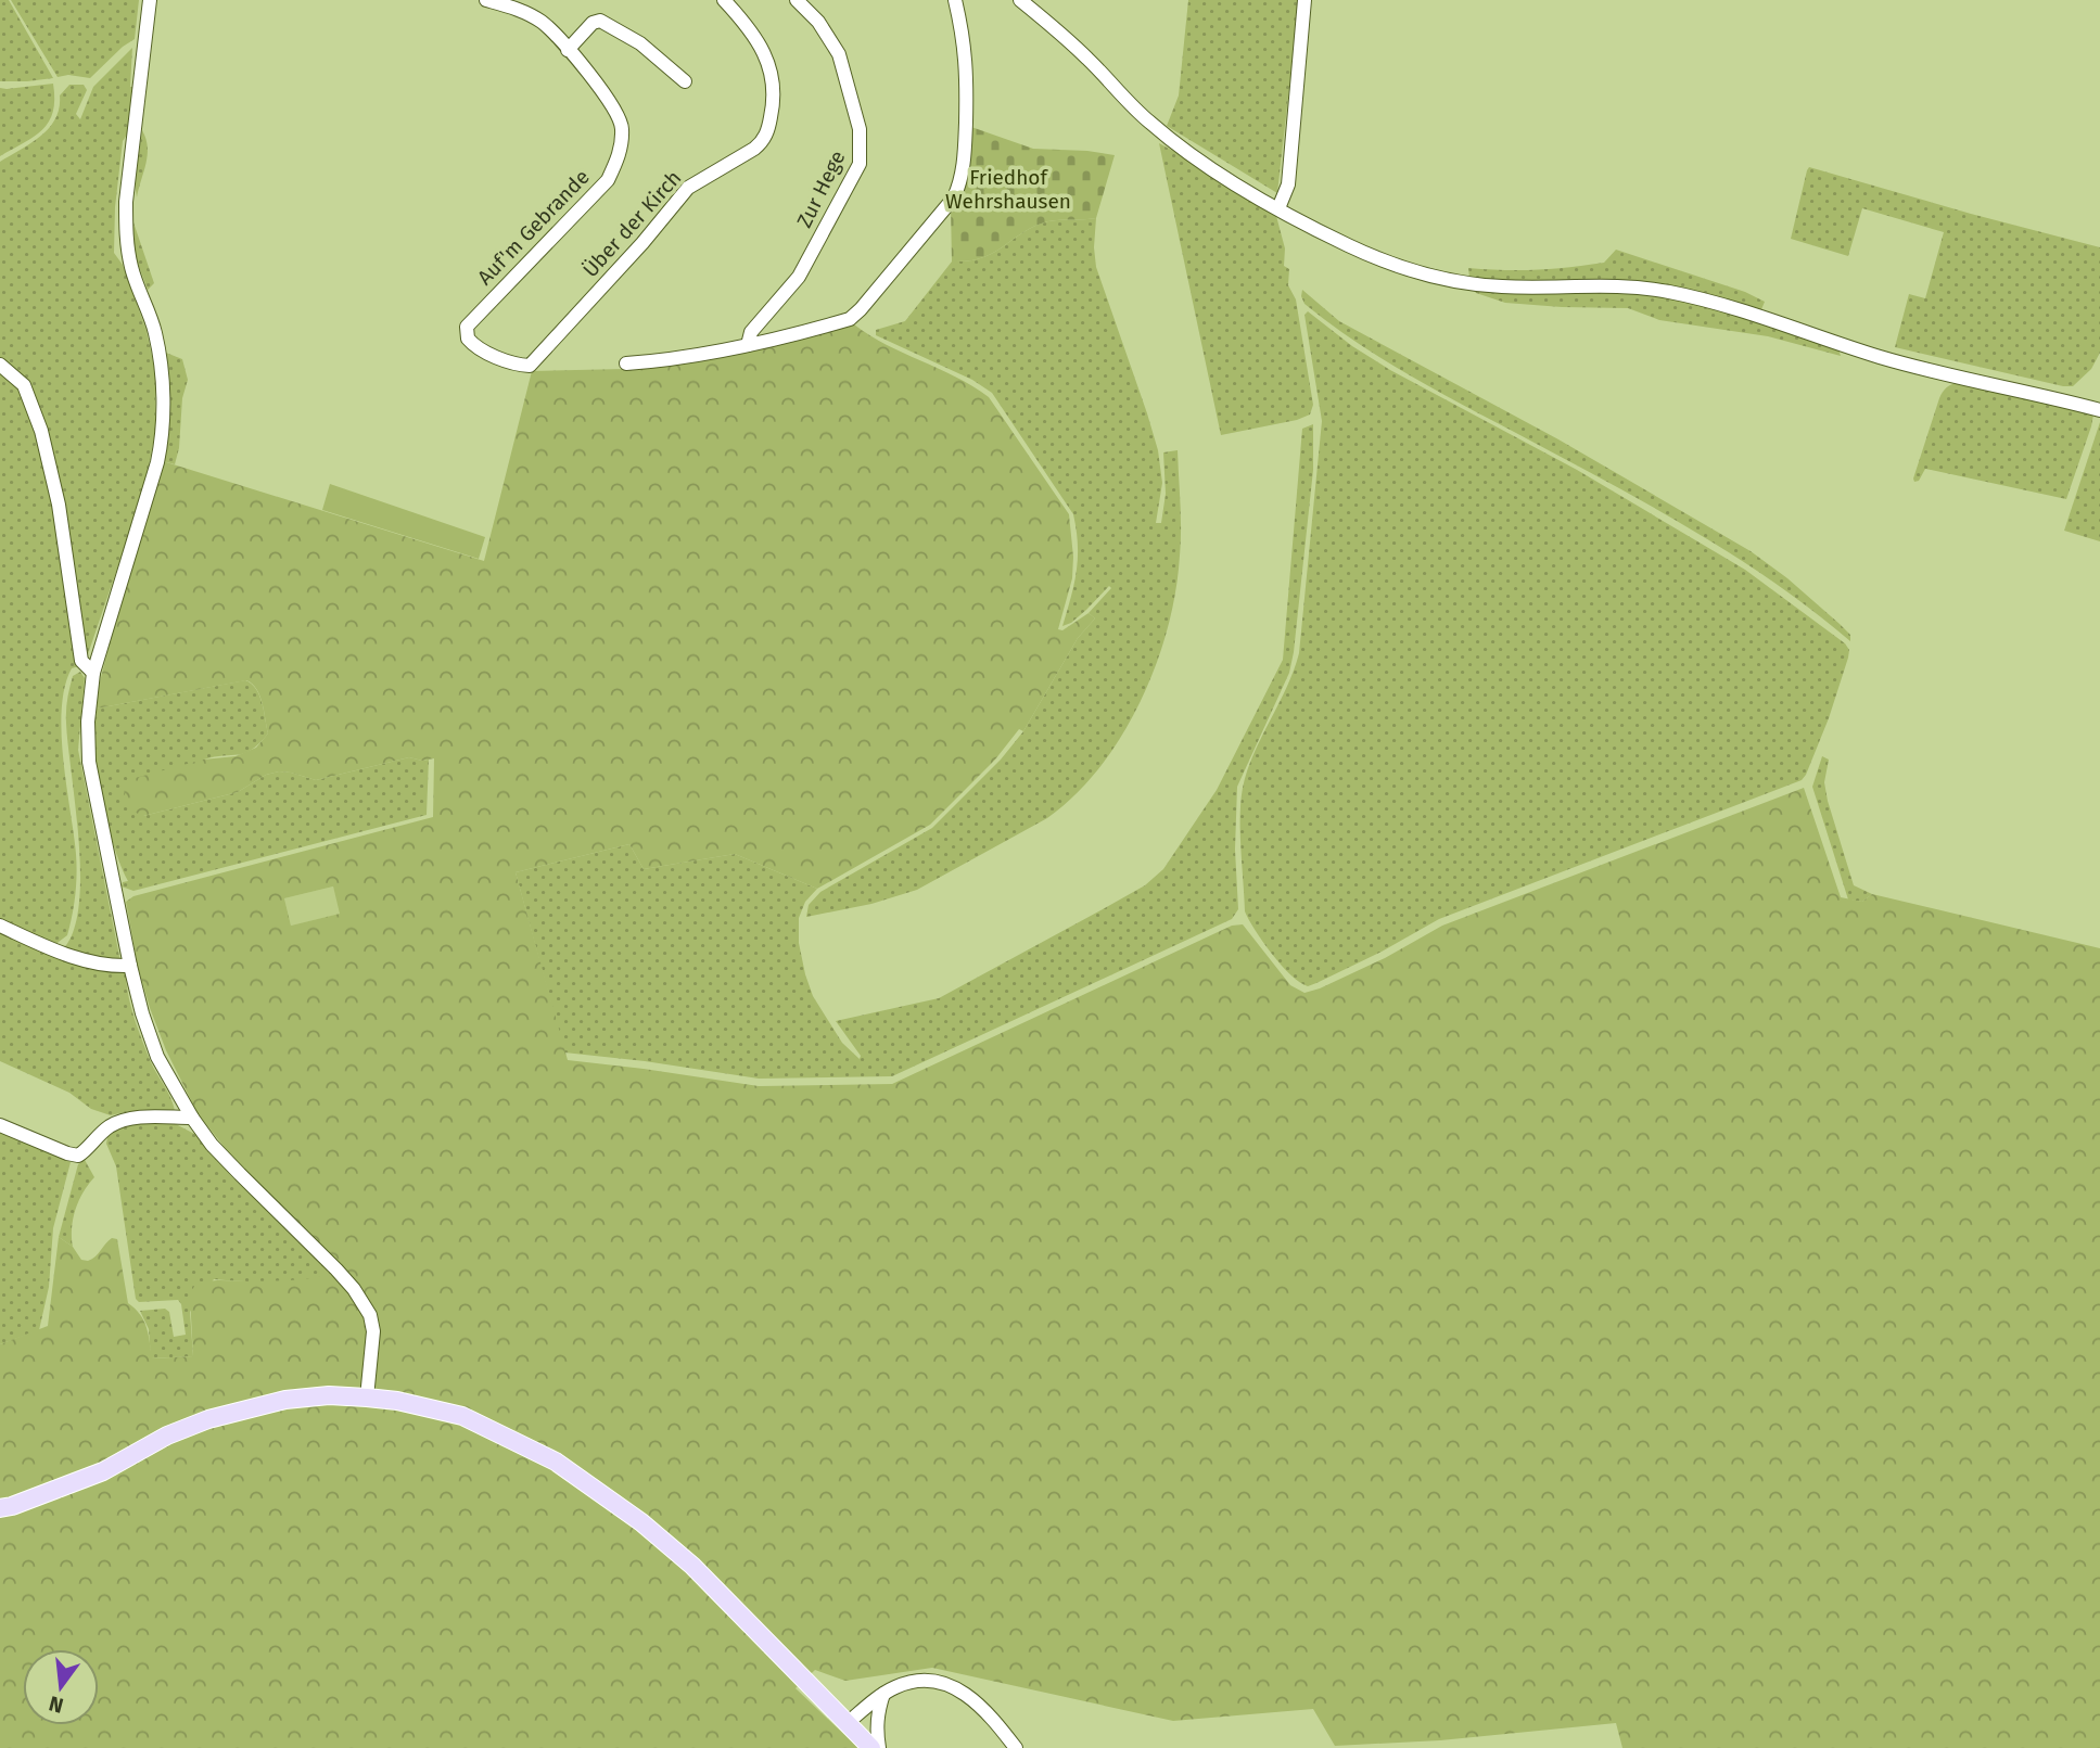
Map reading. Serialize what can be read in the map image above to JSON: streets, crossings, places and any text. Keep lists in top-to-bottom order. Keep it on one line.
{"streets":{"street":["Zur Hege","Über der Kirch","Auf'm Gebrande"]},"crossings":[["Über der Kirch","Auf'm Gebrande"]],"parks":["Friedhof Wehrshausen"],"north":"bottom"}
